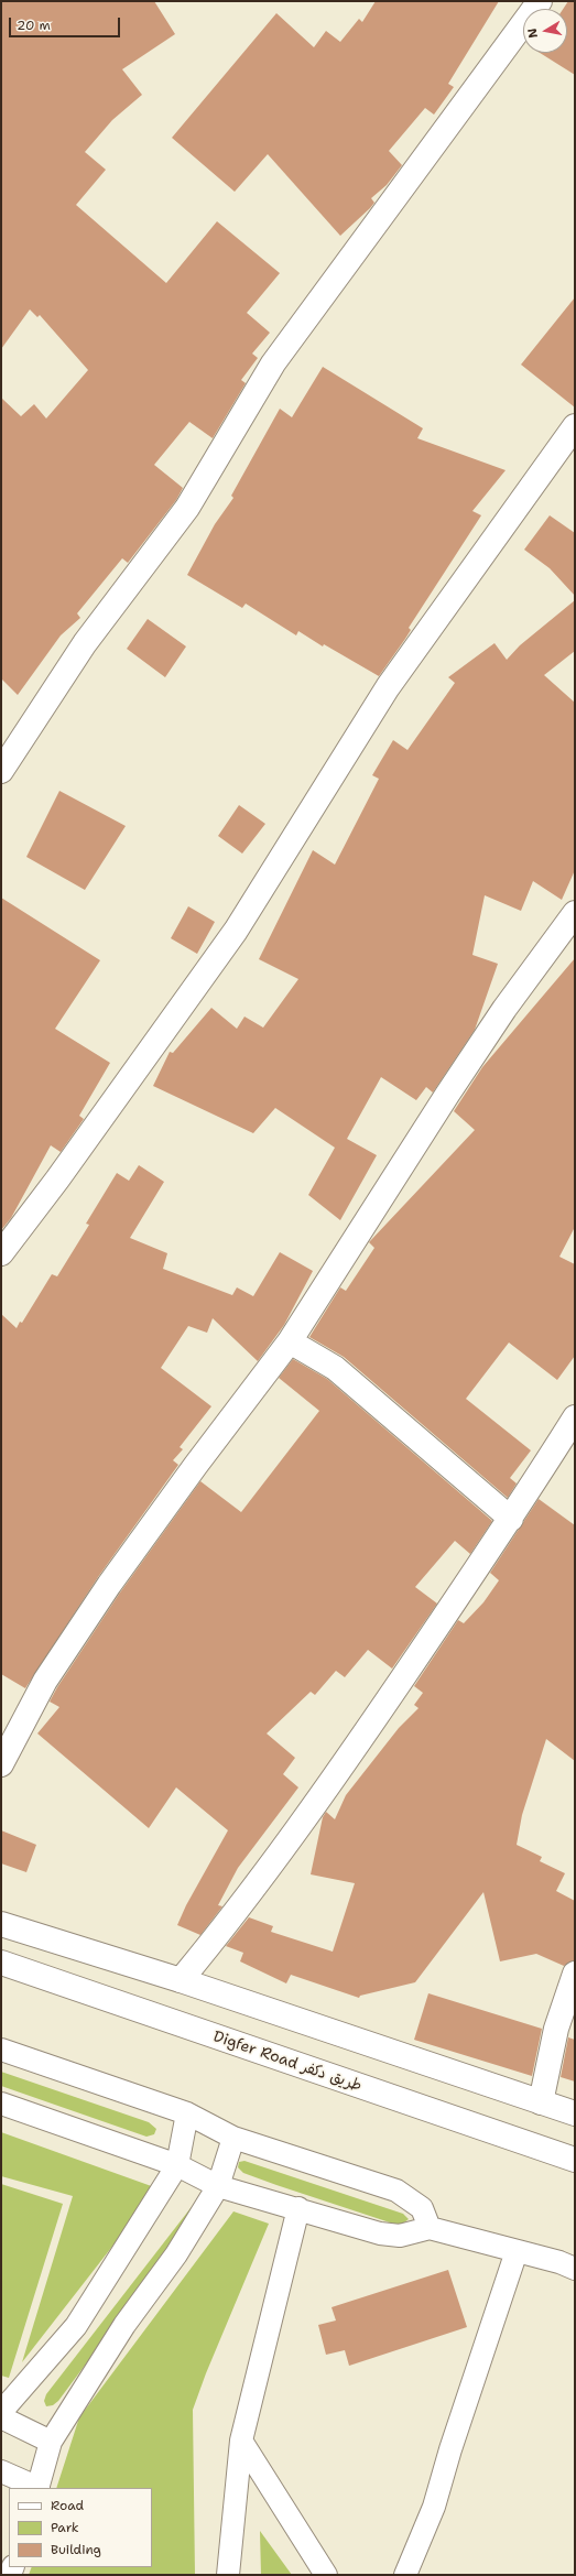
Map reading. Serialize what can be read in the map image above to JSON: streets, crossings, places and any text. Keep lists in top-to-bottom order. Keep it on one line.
{"streets":{"street":["Digfer Road طريق دكفر"]},"legend":["Road","Park","Building"],"scale_bar":"20 m","north":"left"}
